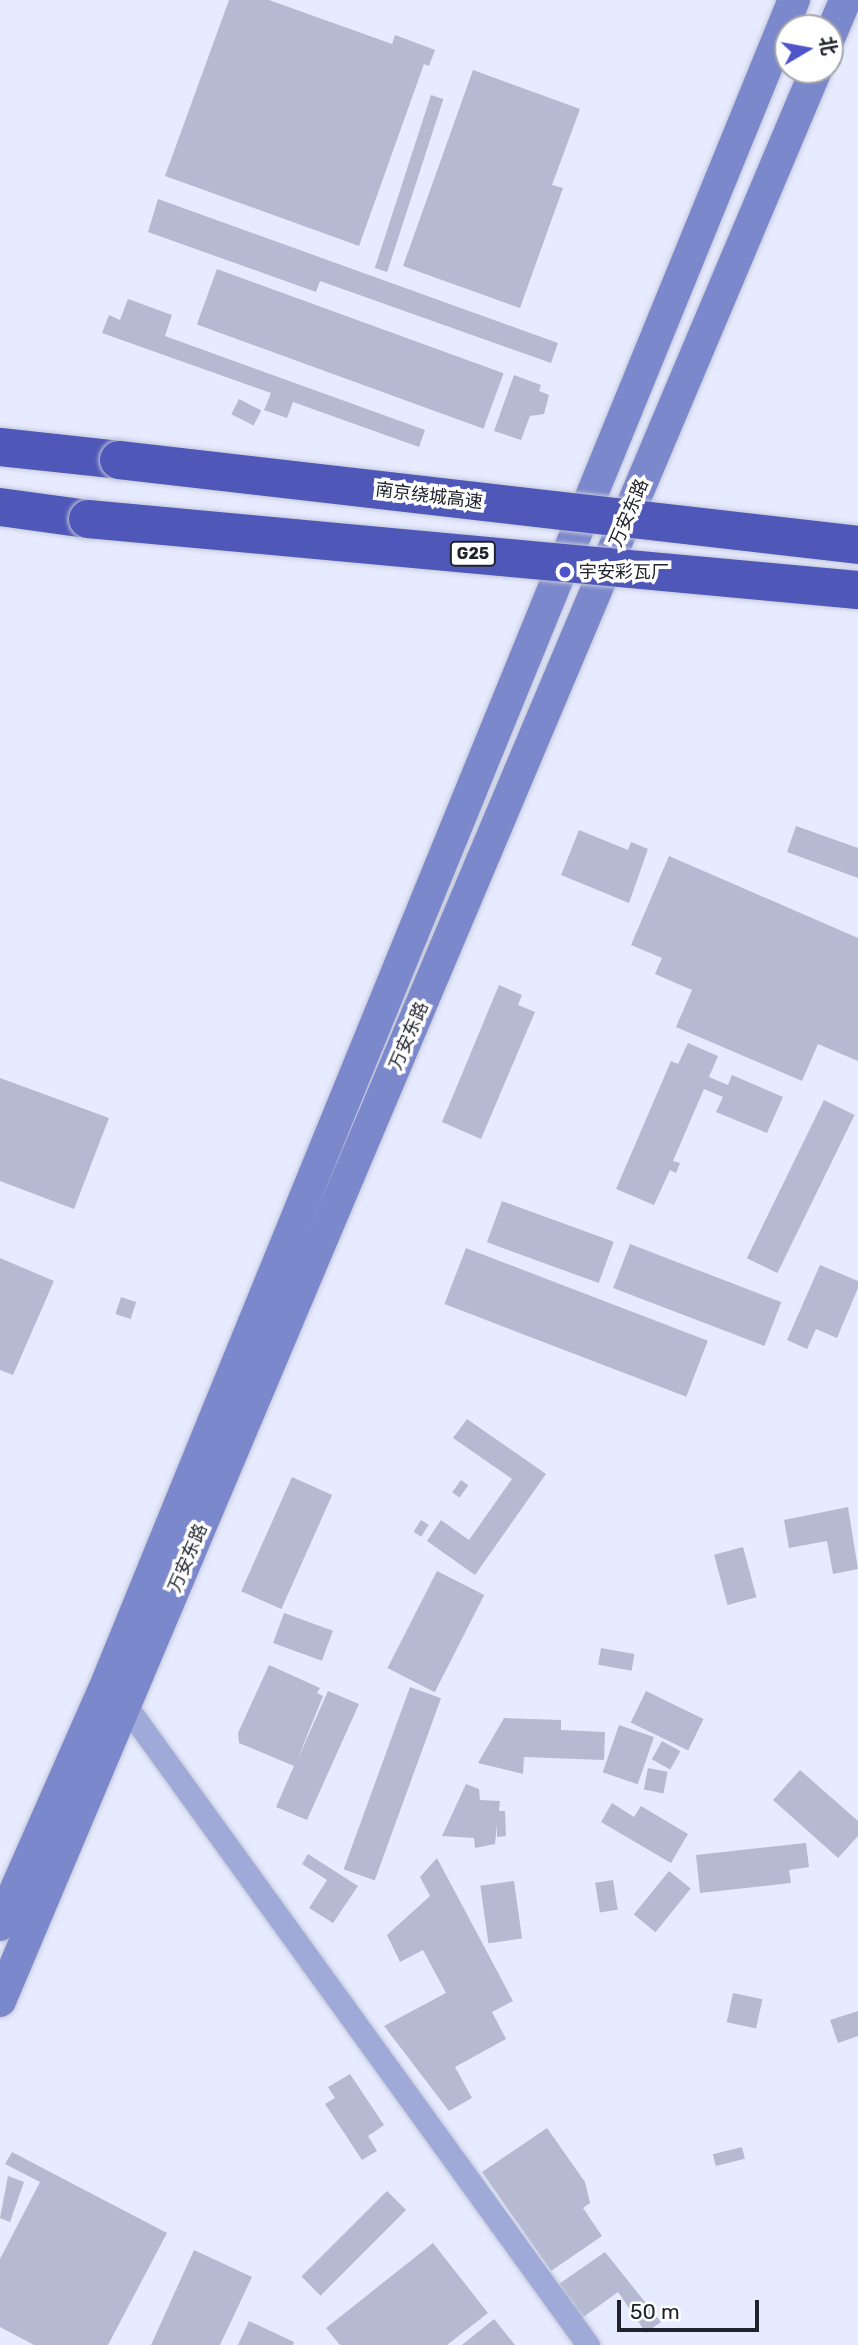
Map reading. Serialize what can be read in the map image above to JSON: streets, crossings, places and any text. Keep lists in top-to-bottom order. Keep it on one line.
{"streets":{"highway":["南京绕城高速","G25"],"main road":["万安东路"]},"places":["宇安彩瓦厂"],"scale_bar":"50 m","north":"right"}
